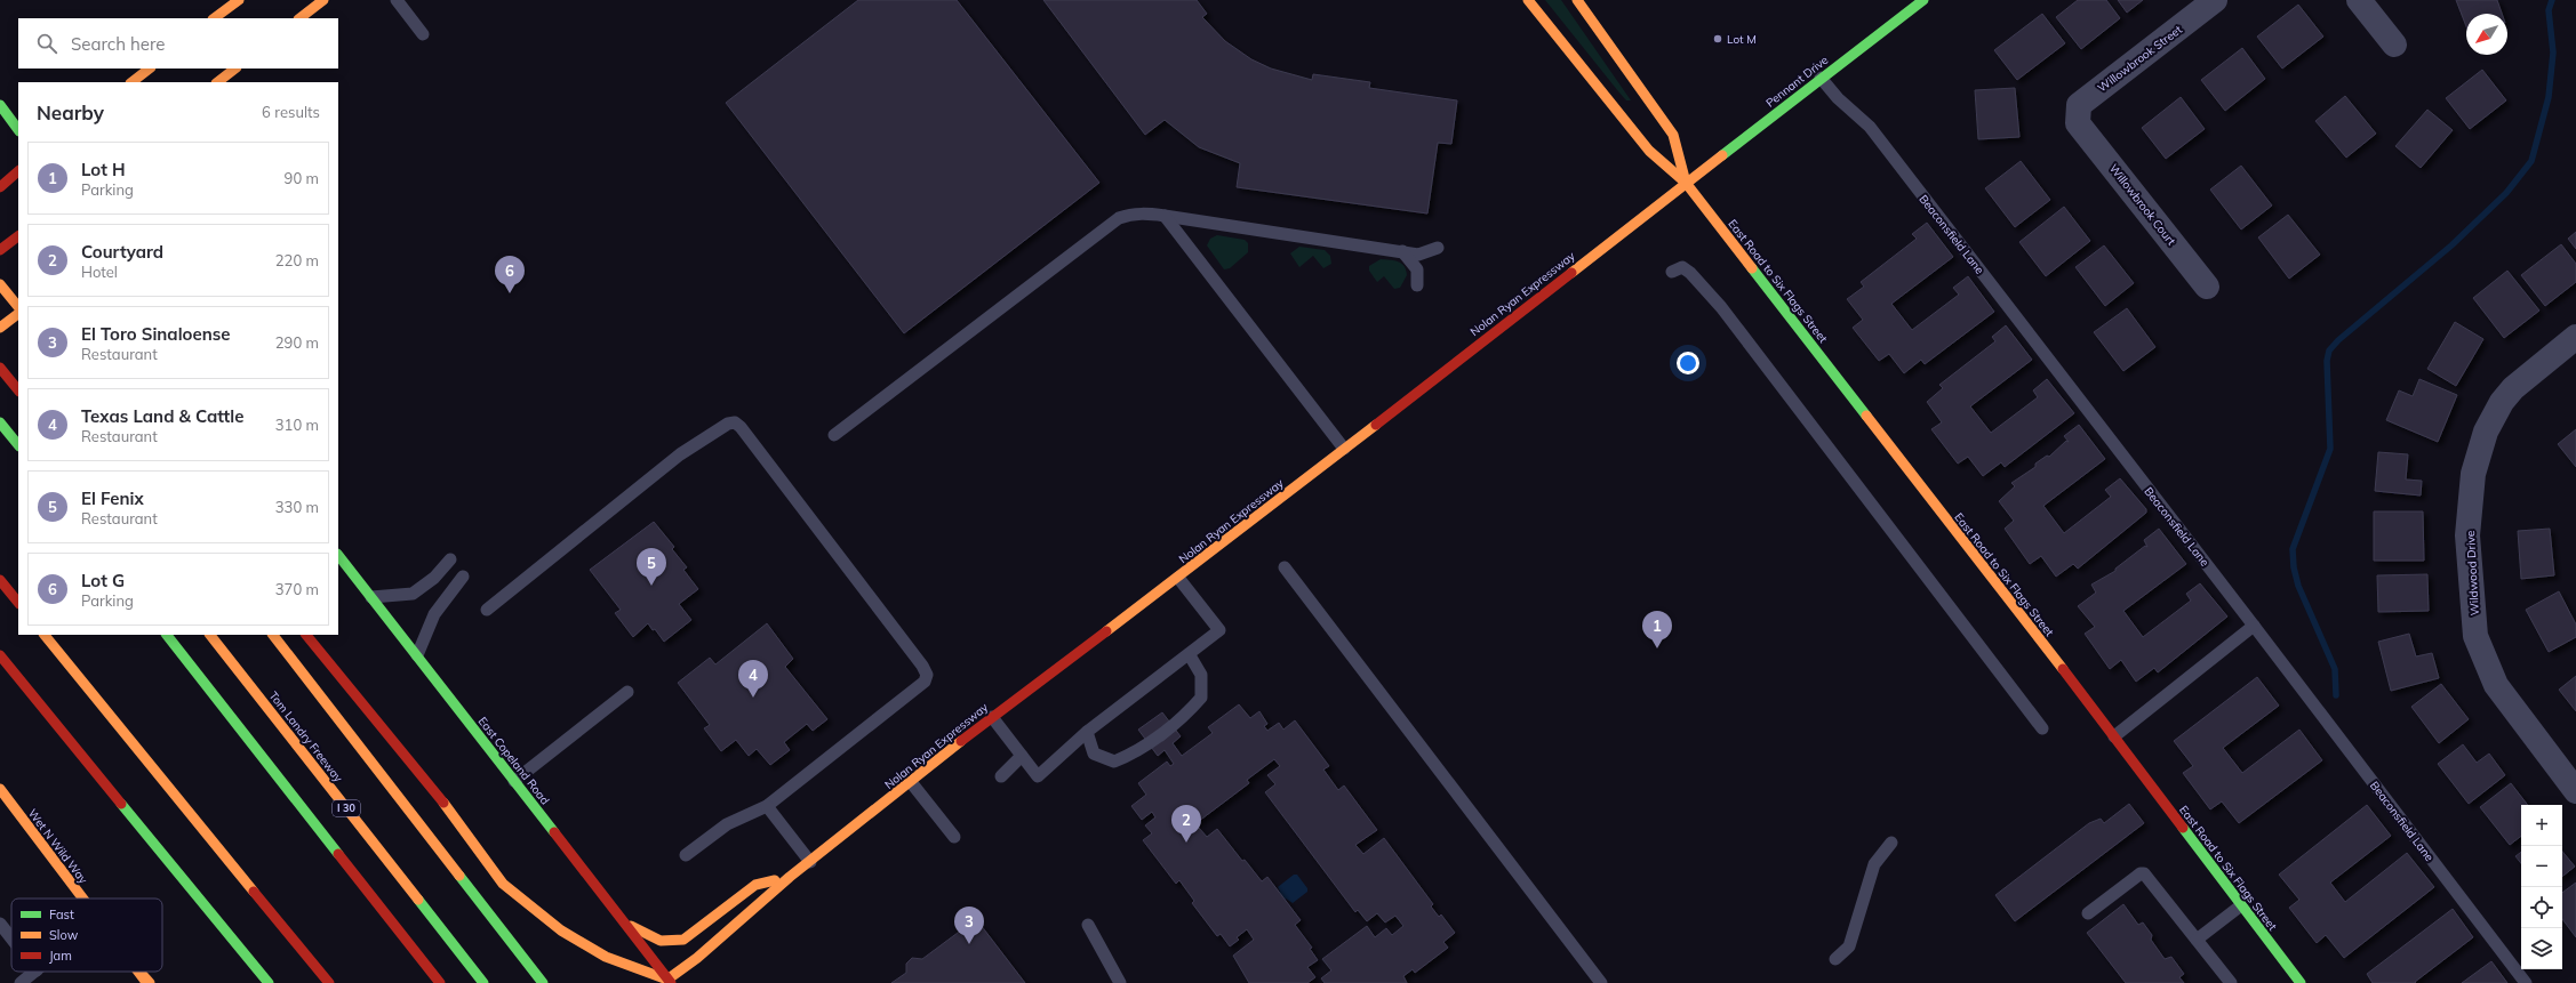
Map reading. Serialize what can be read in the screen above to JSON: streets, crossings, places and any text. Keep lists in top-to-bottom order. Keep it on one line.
{"streets":{"main road":["Pennant Drive","East Road to Six Flags Street","Nolan Ryan Expressway","Tom Landry Freeway","East Copeland Road","I 30","Wet N Wild Way"],"street":["Willowbrook Street","Willowbrook Court","Wildwood Drive"],"lane":["Beaconsfield Lane"]},"crossings":[["Willowbrook Street","Willowbrook Court"],["Pennant Drive","Beaconsfield Lane"],["Pennant Drive","East Road to Six Flags Street"],["Pennant Drive","Nolan Ryan Expressway"],["East Road to Six Flags Street","Nolan Ryan Expressway"],["Nolan Ryan Expressway","East Copeland Road"]],"places":["Lot M"],"legend":["Fast","Slow","Jam"],"north":"bottom left","page":{"search":"Search here","heading":["Nearby","6 results"],"list":[{"mark":"1","name":"Lot H","note":"Parking","value":"90 m"},{"mark":"2","name":"Courtyard","note":"Hotel","value":"220 m"},{"mark":"3","name":"El Toro Sinaloense","note":"Restaurant","value":"290 m"},{"mark":"4","name":"Texas Land & Cattle","note":"Restaurant","value":"310 m"},{"mark":"5","name":"El Fenix","note":"Restaurant","value":"330 m"},{"mark":"6","name":"Lot G","note":"Parking","value":"370 m"}],"pins":["6","5","1","4","2","3"],"map_buttons":["+","−"]}}
